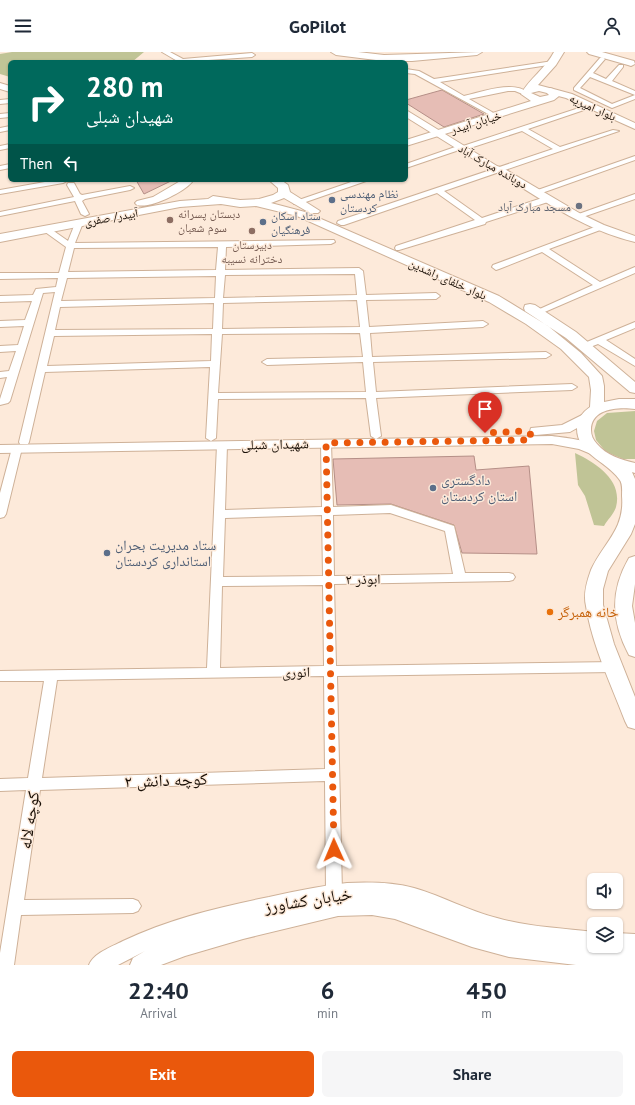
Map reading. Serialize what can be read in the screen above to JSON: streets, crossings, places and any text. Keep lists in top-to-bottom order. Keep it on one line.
{"streets":{"main road":["خیابان آبیدر","آبیدر/ صفری","بلوار خلفای راشدین"],"street":["بلوار امیریه","دوبانده مبارک آباد","شهیدان شبلی","ابوذر ۲","انوری","کوچه دانش ۲","کوچه لاله","خیابان کشاورز"]},"crossings":[["بلوار امیریه","خیابان آبیدر"],["خیابان آبیدر","دوبانده مبارک آباد"],["انوری","کوچه لاله"],["کوچه دانش ۲","کوچه لاله"]],"places":["نظام مهندسی کردستان","مسجد مبارک آباد","دبستان پسرانه سوم شعبان","ستاد اسکان فرهنگیان","دبیرستان دخترانه نسیبه","دادگستری استان کردستان","ستاد مدیریت بحران استانداری کردستان","خانه همبرگر"],"page":{"header":"GoPilot","turn":["280 m","شهیدان شبلی"],"then":"Then","eta":["22:40","Arrival","6","min","450","m"],"buttons":["Exit","Share"]}}
